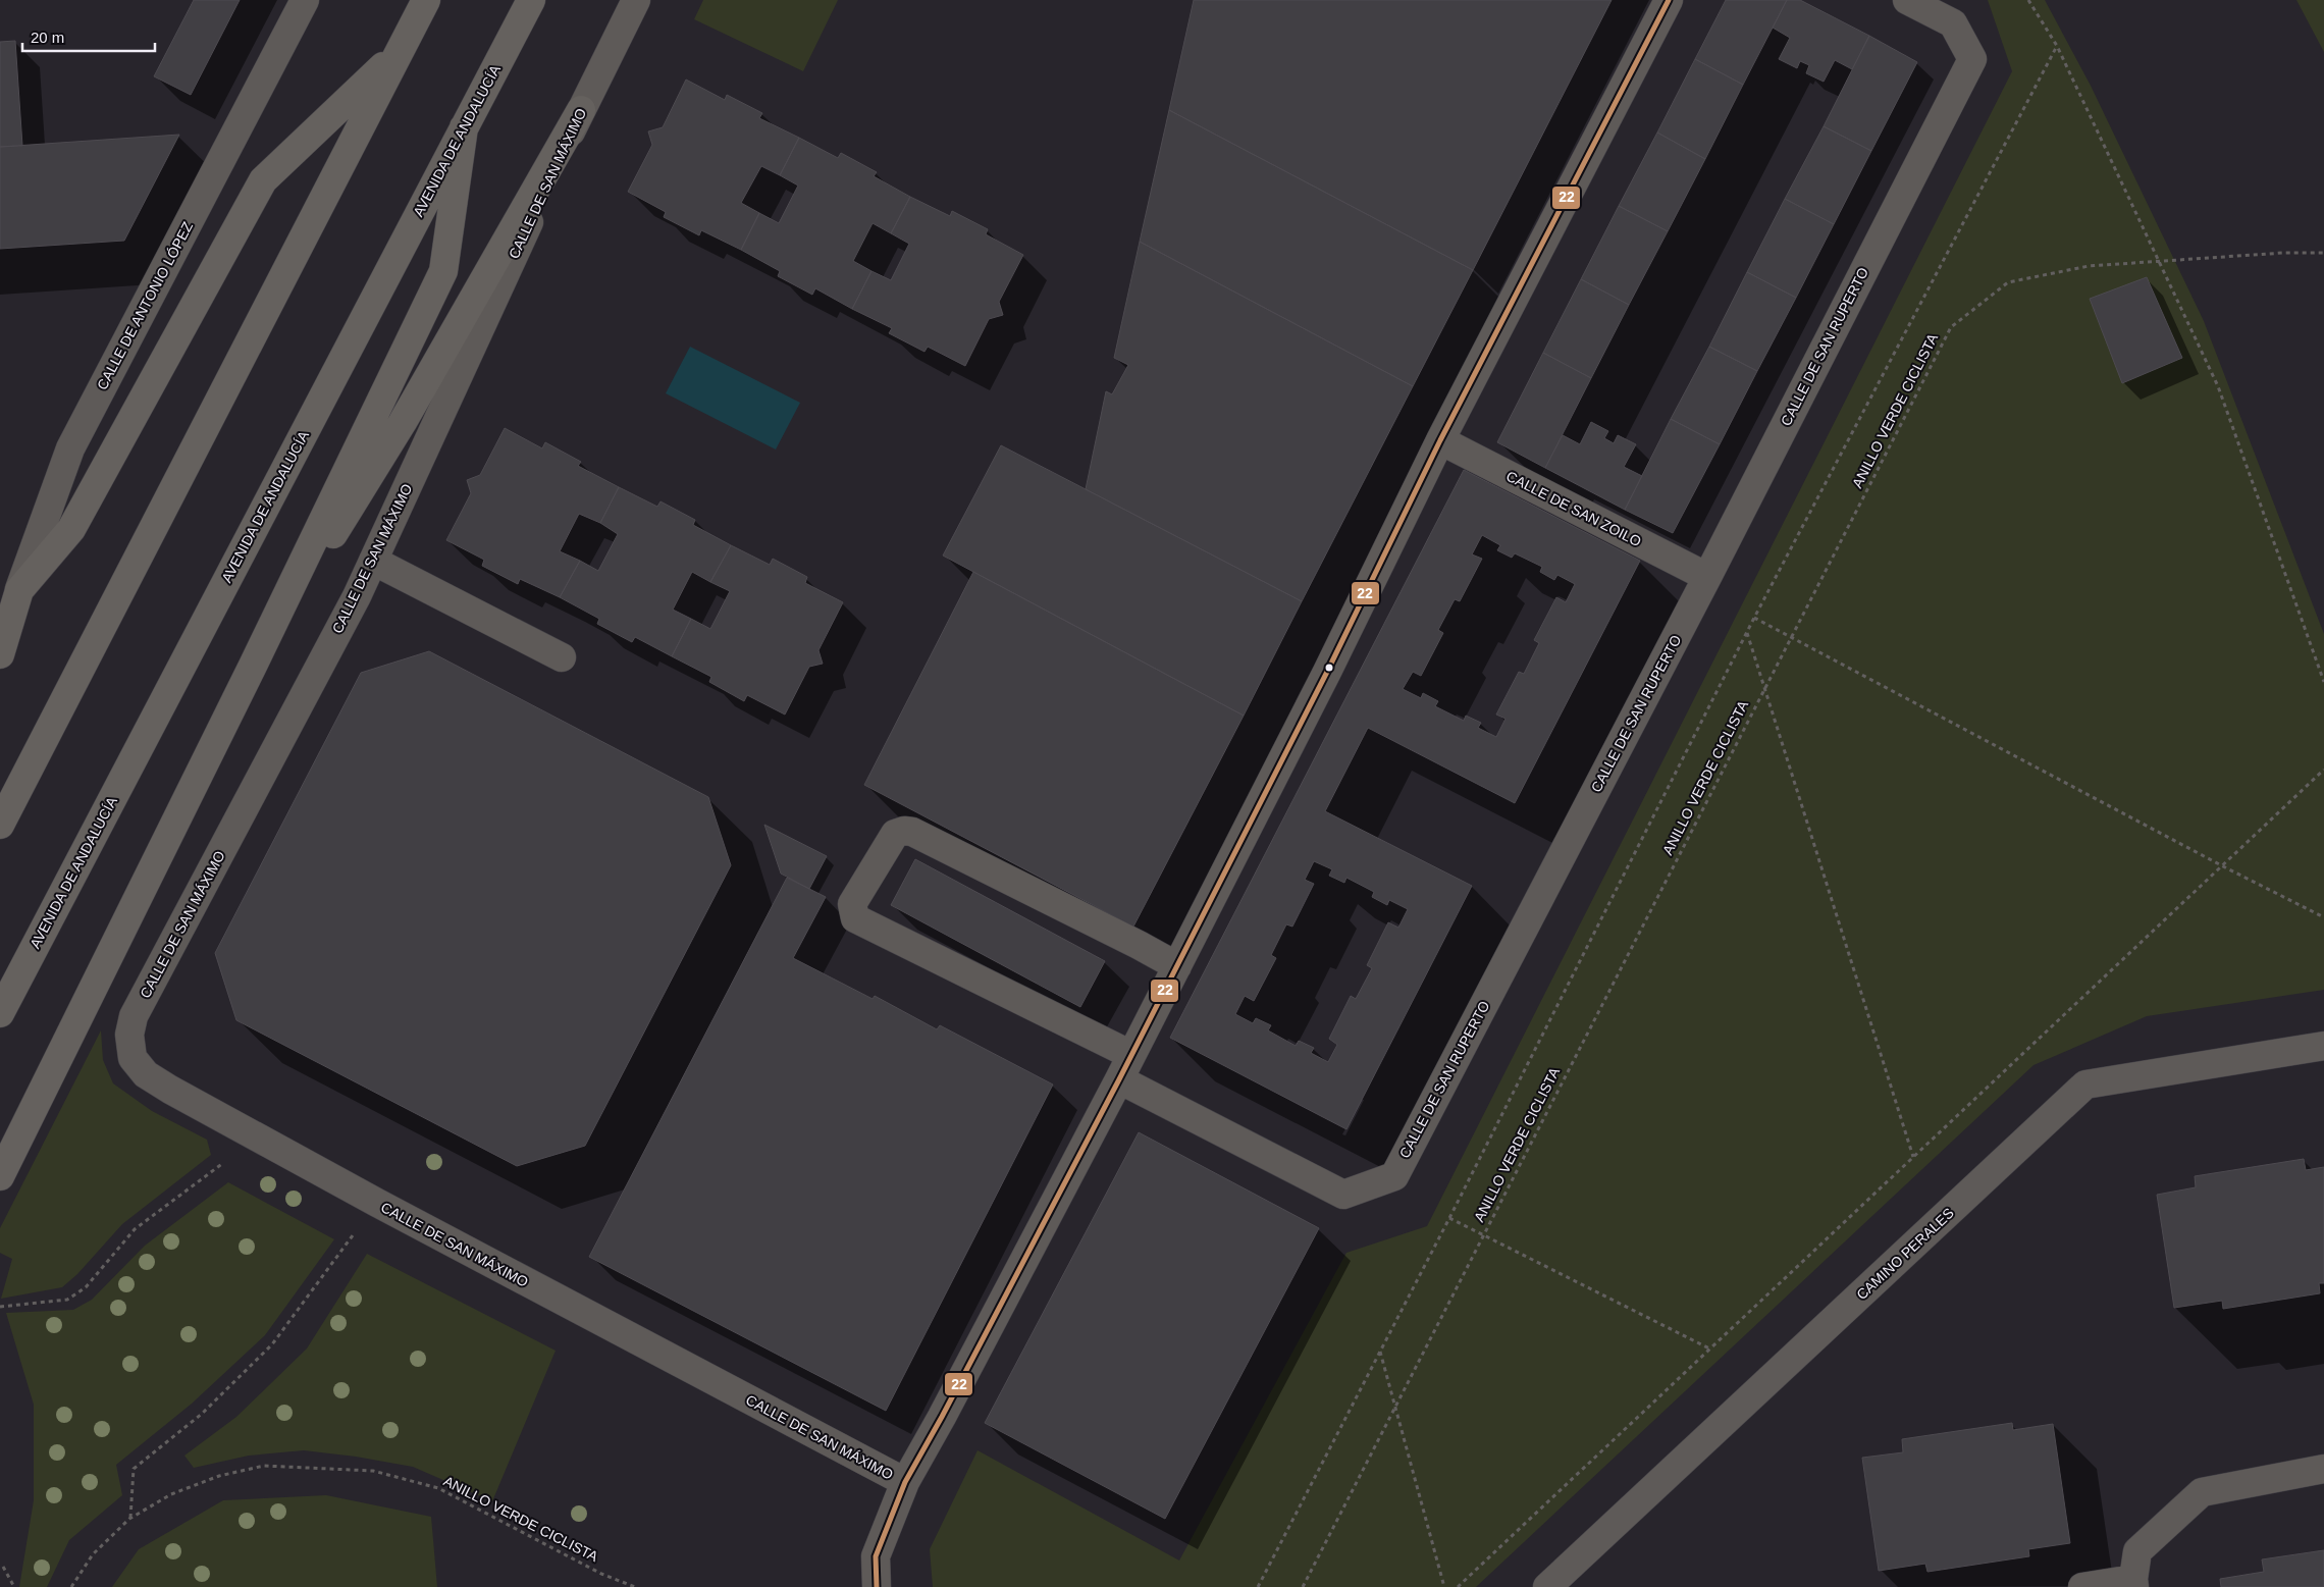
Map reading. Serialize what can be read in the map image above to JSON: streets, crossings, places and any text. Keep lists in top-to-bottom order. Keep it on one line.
{"streets":{"highway":["AVENIDA DE ANDALUCÍA"],"street":["CALLE DE SAN MÁXIMO","CALLE DE ANTONIO LÓPEZ","CALLE DE SAN RUPERTO","CALLE DE SAN ZOILO","CAMINO PERALES"],"path":["ANILLO VERDE CICLISTA"]},"crossings":[["CALLE DE SAN RUPERTO","CALLE DE SAN ZOILO"]],"lines":["transit line 22"],"scale_bar":"20 m"}
